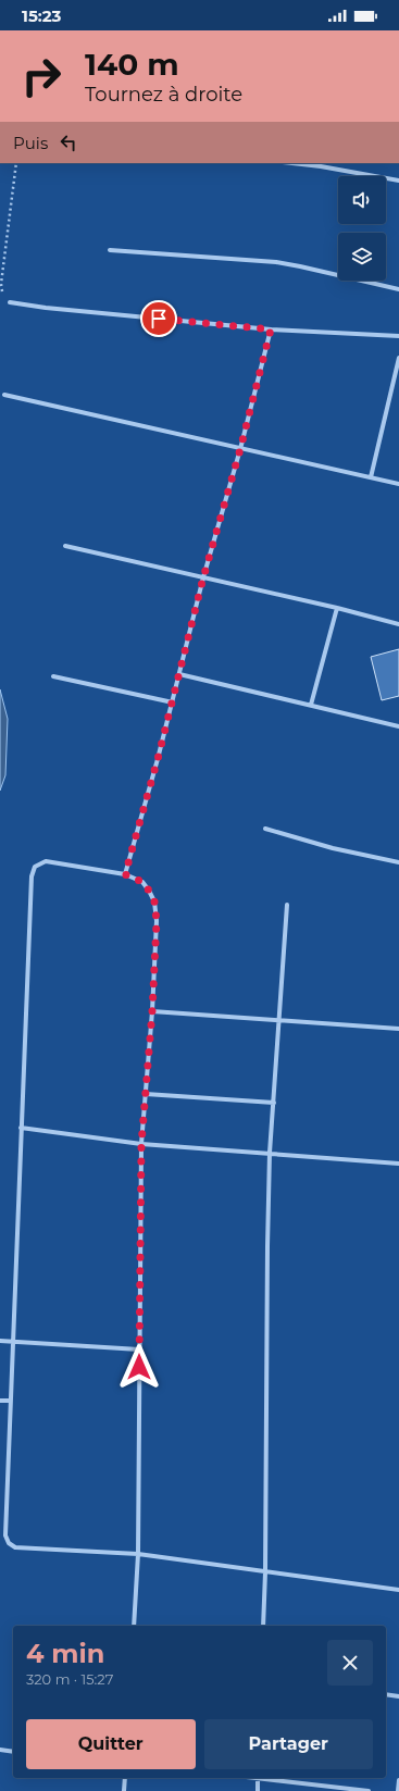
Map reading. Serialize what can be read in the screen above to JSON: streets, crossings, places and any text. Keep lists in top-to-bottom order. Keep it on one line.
{"page":{"status":"15:23","turn":["140 m","Tournez à droite"],"then":"Puis","heading":["4 min","320 m · 15:27"],"buttons":["Quitter","Partager"]}}
